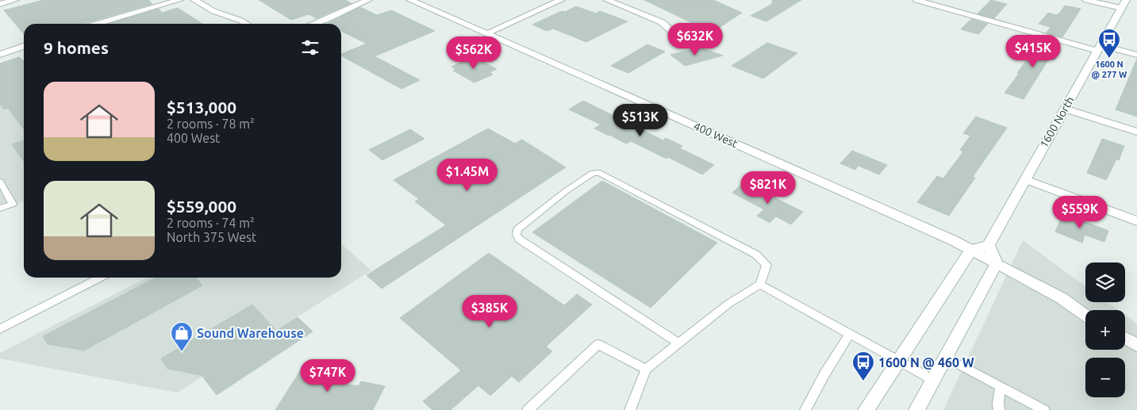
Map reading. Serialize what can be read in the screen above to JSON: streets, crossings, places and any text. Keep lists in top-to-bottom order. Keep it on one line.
{"streets":{"street":["1600 North","400 West"]},"places":{"bus stop":["1600 N @ 277 W","1600 N @ 460 W"],"shop":["Sound Warehouse"]},"page":{"price":["$632K","$415K","$562K","$513K","$1.45M","$821K","$559K","$385K","$747K"],"heading":"9 homes","list":[{"name":"$513,000","note":"2 rooms · 78 m² · 400 West"},{"name":"$559,000","note":"2 rooms · 74 m² · North 375 West"}],"map_buttons":["+","−"]}}
